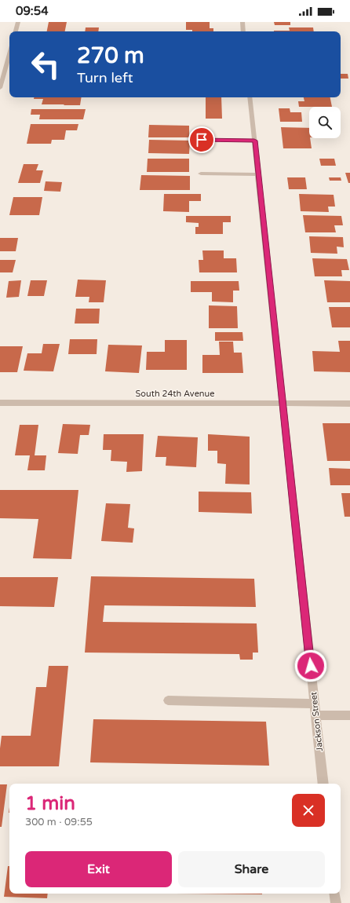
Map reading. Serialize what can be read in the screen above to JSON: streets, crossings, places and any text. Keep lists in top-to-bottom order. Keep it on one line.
{"streets":{"street":["South 24th Avenue","Jackson Street"]},"crossings":[["South 24th Avenue","Jackson Street"]],"page":{"status":"09:54","turn":["270 m","Turn left"],"heading":["1 min","300 m · 09:55"],"buttons":["Exit","Share"]}}
